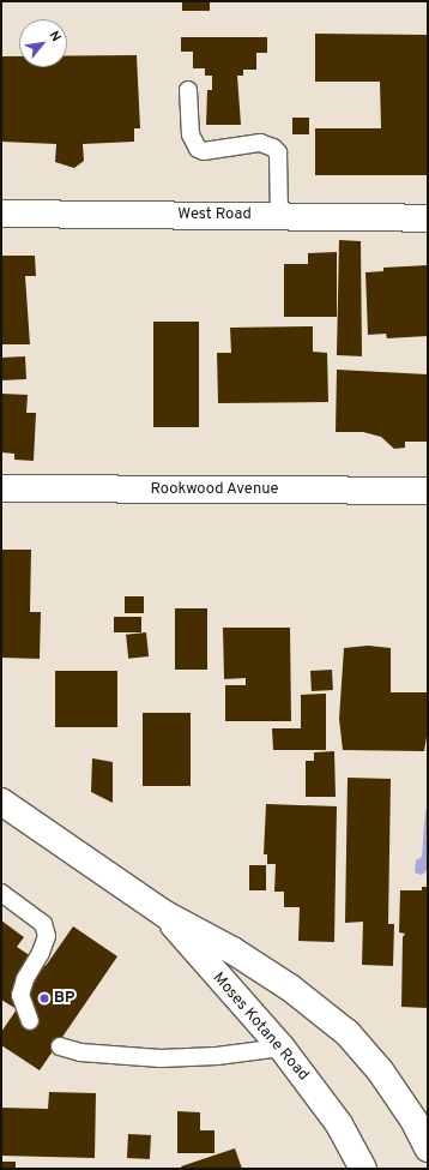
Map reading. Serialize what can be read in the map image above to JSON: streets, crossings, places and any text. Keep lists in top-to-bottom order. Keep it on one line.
{"streets":{"main road":["West Road","Rookwood Avenue","Moses Kotane Road"]},"places":["BP"],"north":"top right"}
